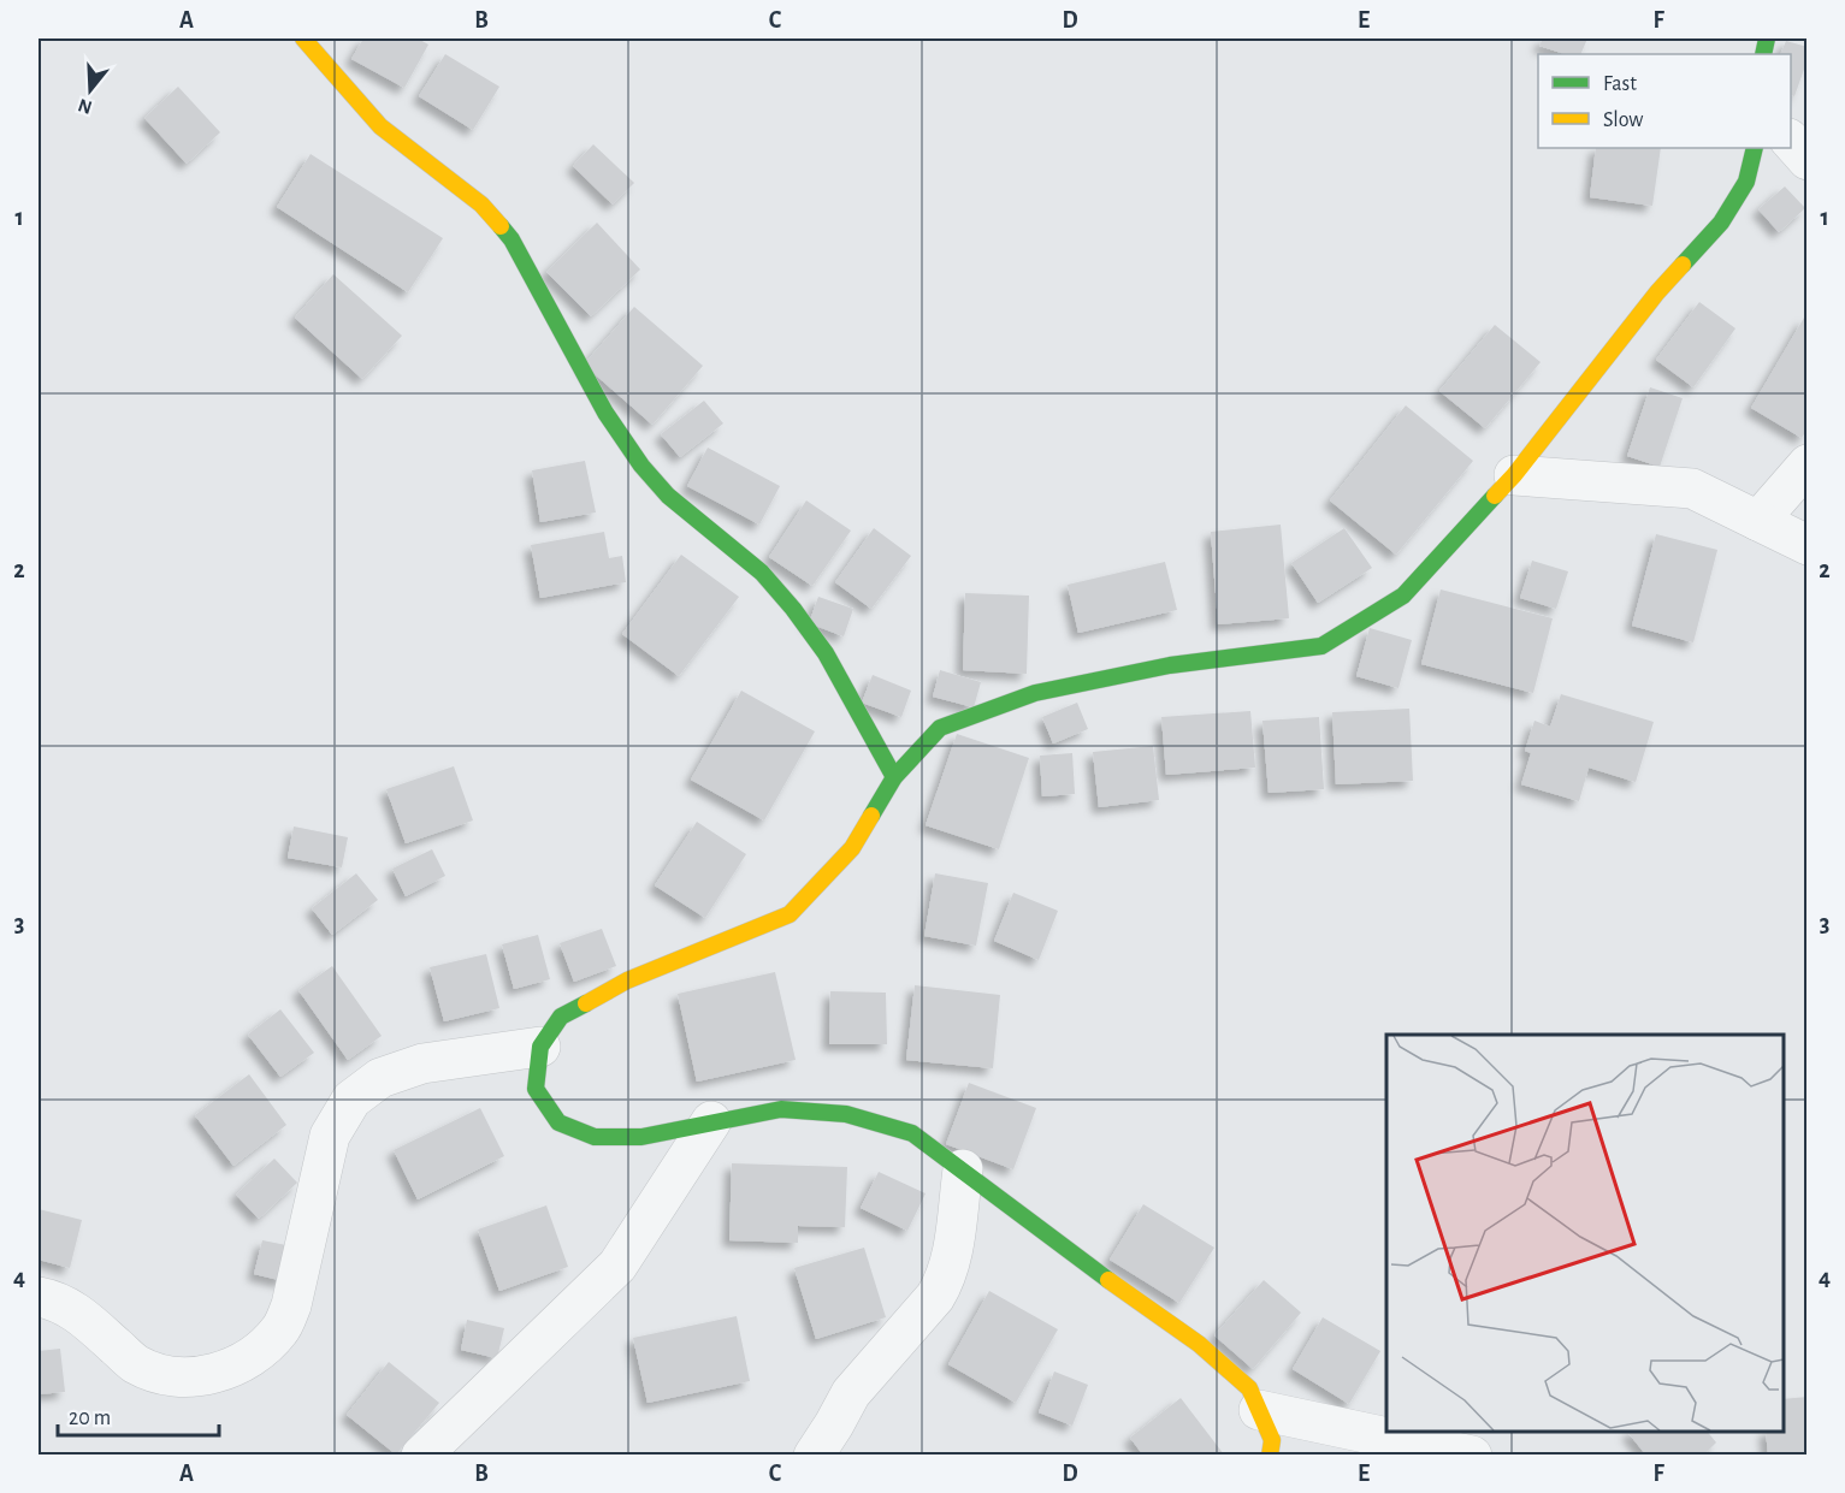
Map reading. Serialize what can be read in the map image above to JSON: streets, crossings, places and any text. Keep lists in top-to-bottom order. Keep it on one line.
{"legend":["Fast","Slow"],"scale_bar":"20 m","north":"bottom","grid":{"columns":["A","B","C","D","E","F"],"rows":["1","2","3","4"]}}
